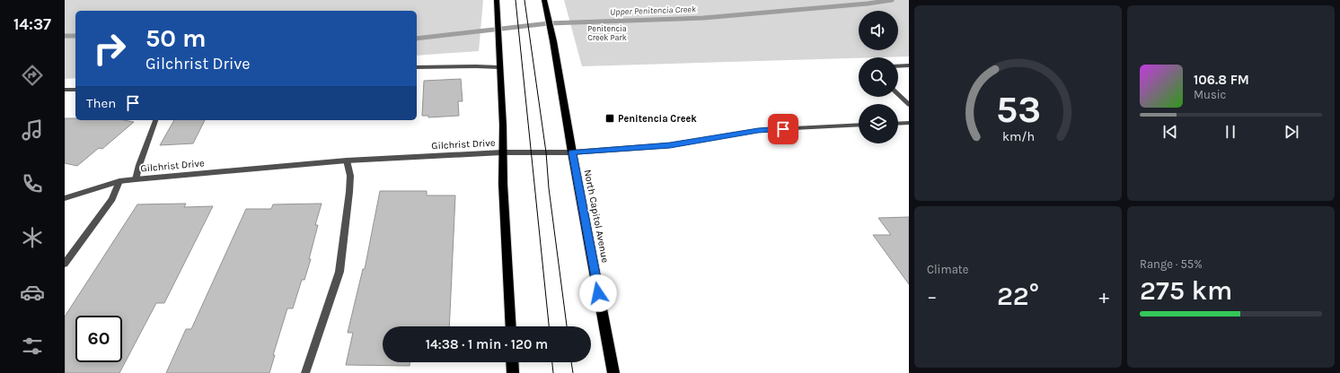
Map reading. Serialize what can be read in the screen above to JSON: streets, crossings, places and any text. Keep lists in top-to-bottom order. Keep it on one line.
{"streets":{"main road":["North Capitol Avenue"],"street":["Gilchrist Drive"]},"crossings":[["Gilchrist Drive","North Capitol Avenue"]],"water":["Upper Penitencia Creek"],"parks":["Penitencia Creek Park"],"places":{"transit":["Penitencia Creek"]},"page":{"tabs":"14:37","turn":["50 m","Gilchrist Drive"],"song":["106.8 FM","Music"],"then":"Then","tile":["Climate",["Range · 55%","275 km"]],"heat":["−","22°","+"],"limit":"60","trip":"14:38 · 1 min · 120 m","gauge":["53","km/h"]}}
